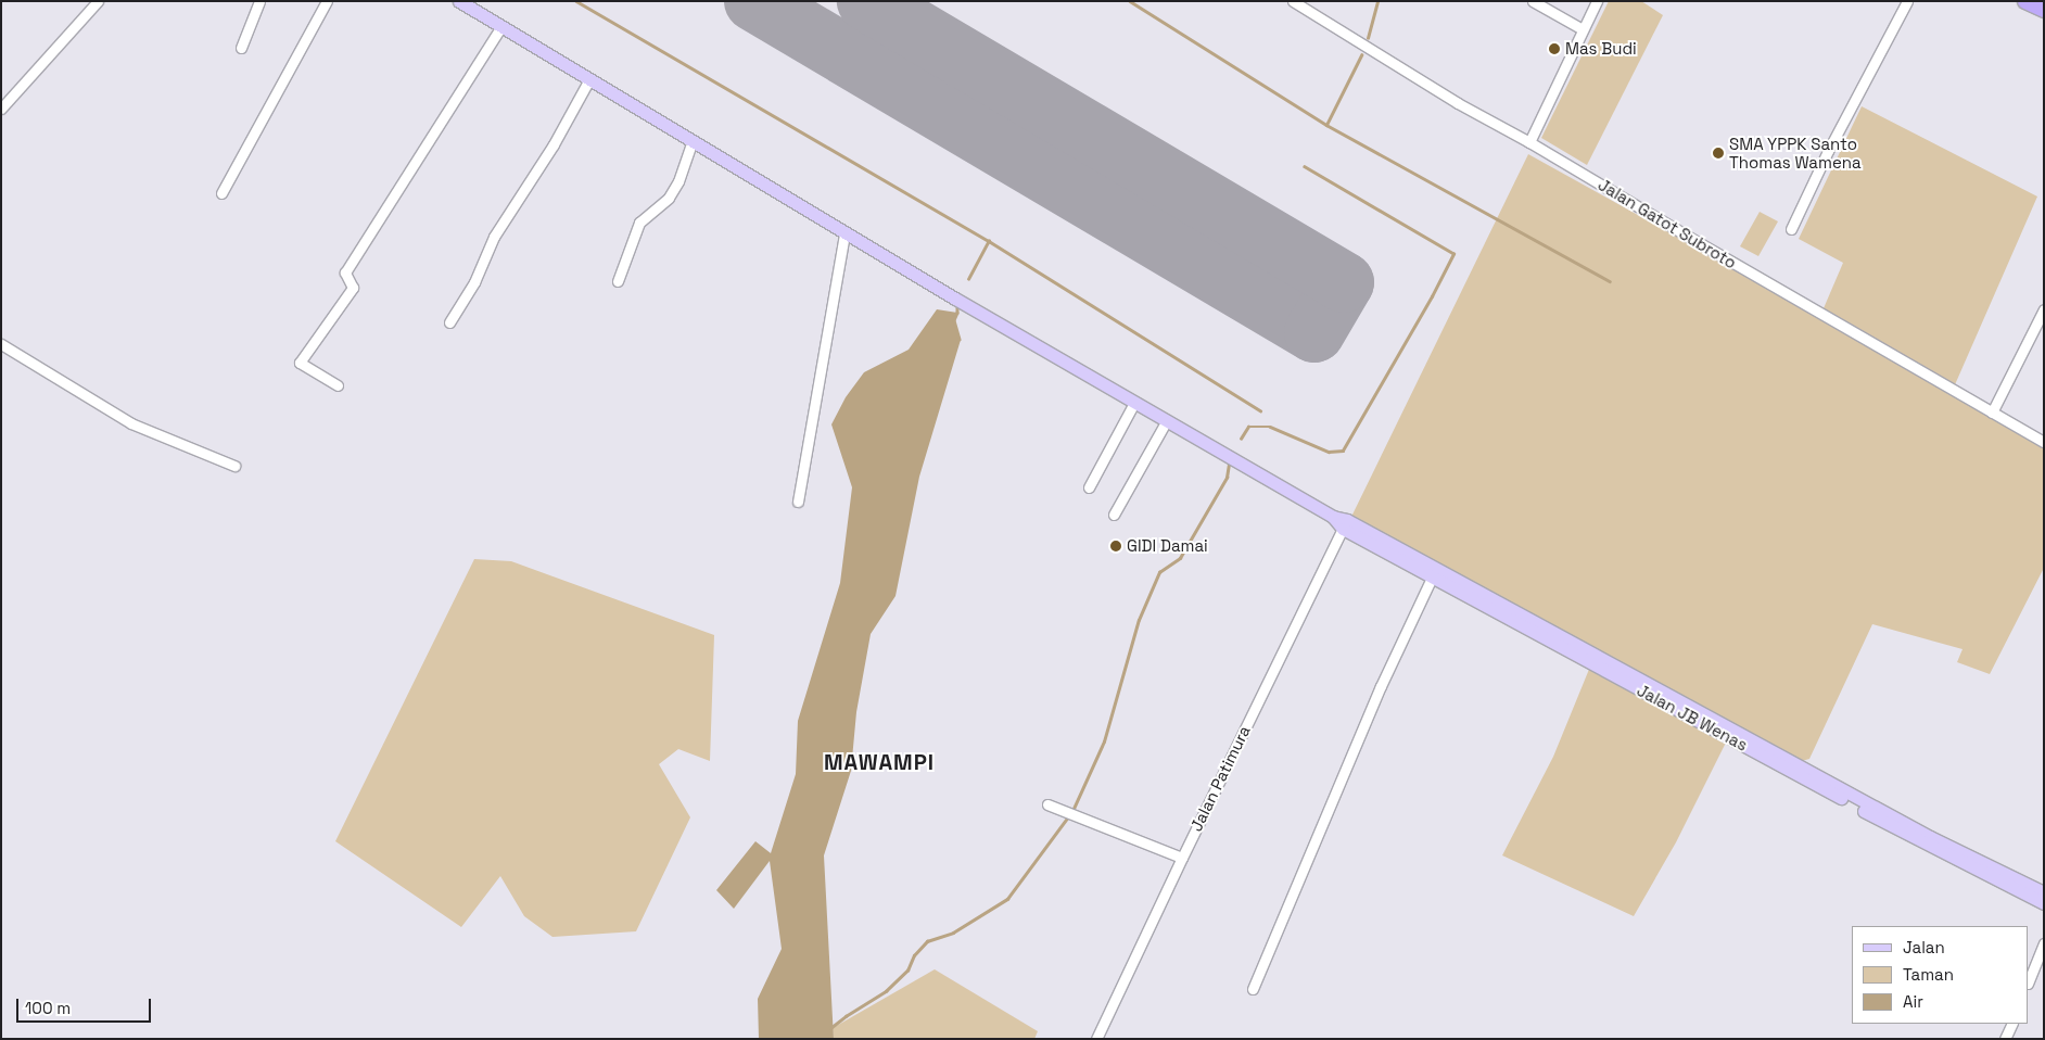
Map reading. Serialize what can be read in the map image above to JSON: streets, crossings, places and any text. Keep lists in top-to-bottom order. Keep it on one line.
{"streets":{"main road":["Jalan JB Wenas"],"street":["Jalan Gatot Subroto","Jalan Patimura"]},"crossings":[["Jalan JB Wenas","Jalan Patimura"]],"districts":["MAWAMPI"],"places":["Mas Budi","SMA YPPK Santo Thomas Wamena","GIDI Damai"],"legend":["Jalan","Taman","Air"],"scale_bar":"100 m"}
